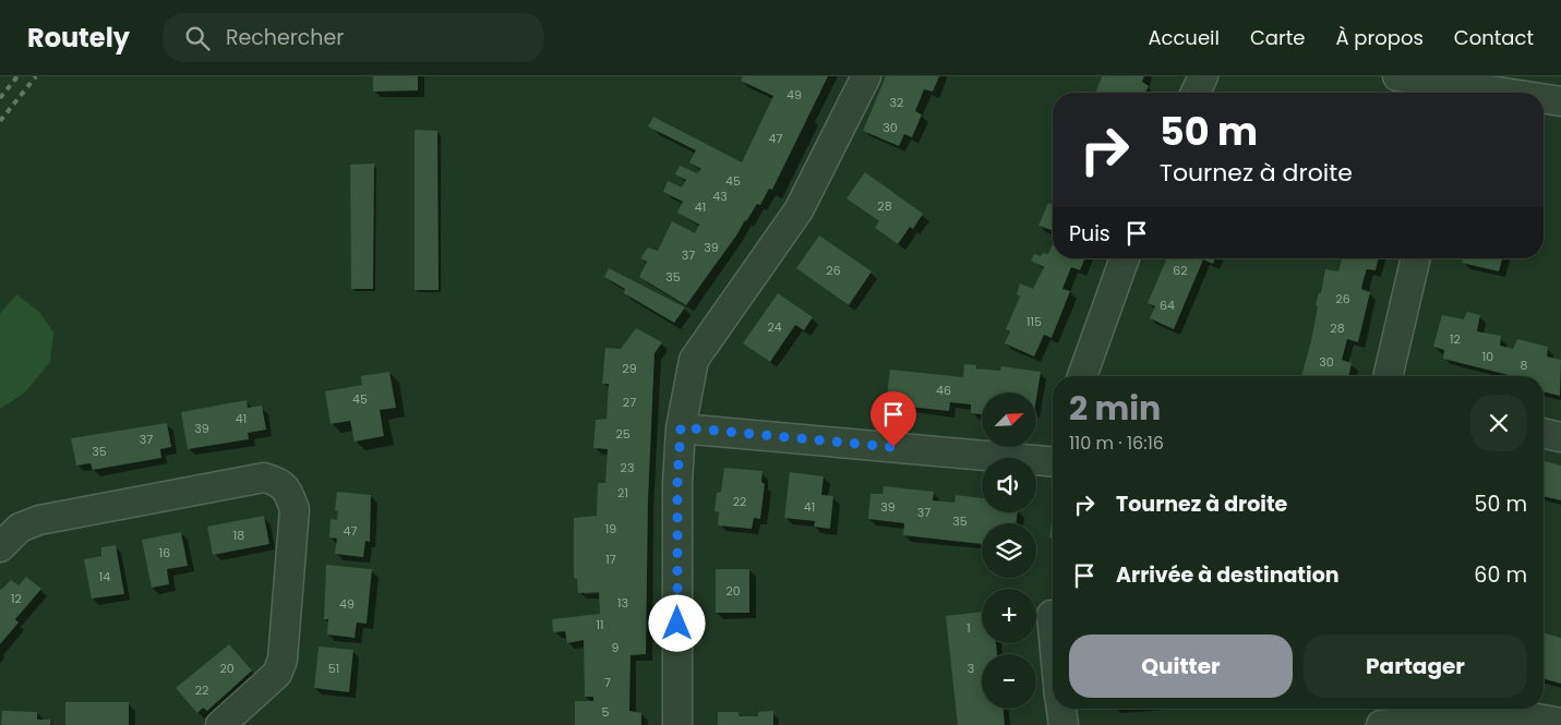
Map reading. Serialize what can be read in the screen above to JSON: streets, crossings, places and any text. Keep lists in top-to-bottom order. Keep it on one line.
{"house_numbers":["49","32","30","47","45","43","28","41","39","37","26","62","35","26","64","115","24","28","12","10","30","8","29","46","45","27","41","39","25","37","35","23","21","22","41","39","37","35","19","47","18","16","17","14","20","12","13","49","11","1","9","20","51","3","7","22","5"],"north":"top right","page":{"header":"Routely","search":"Rechercher","nav":["Accueil","Carte","À propos","Contact"],"turn":["50 m","Tournez à droite"],"then":"Puis","heading":["2 min","110 m · 16:16"],"map_buttons":["+","−"],"list":[{"name":"Tournez à droite","value":"50 m"},{"name":"Arrivée à destination","value":"60 m"}],"buttons":["Quitter","Partager"]}}
